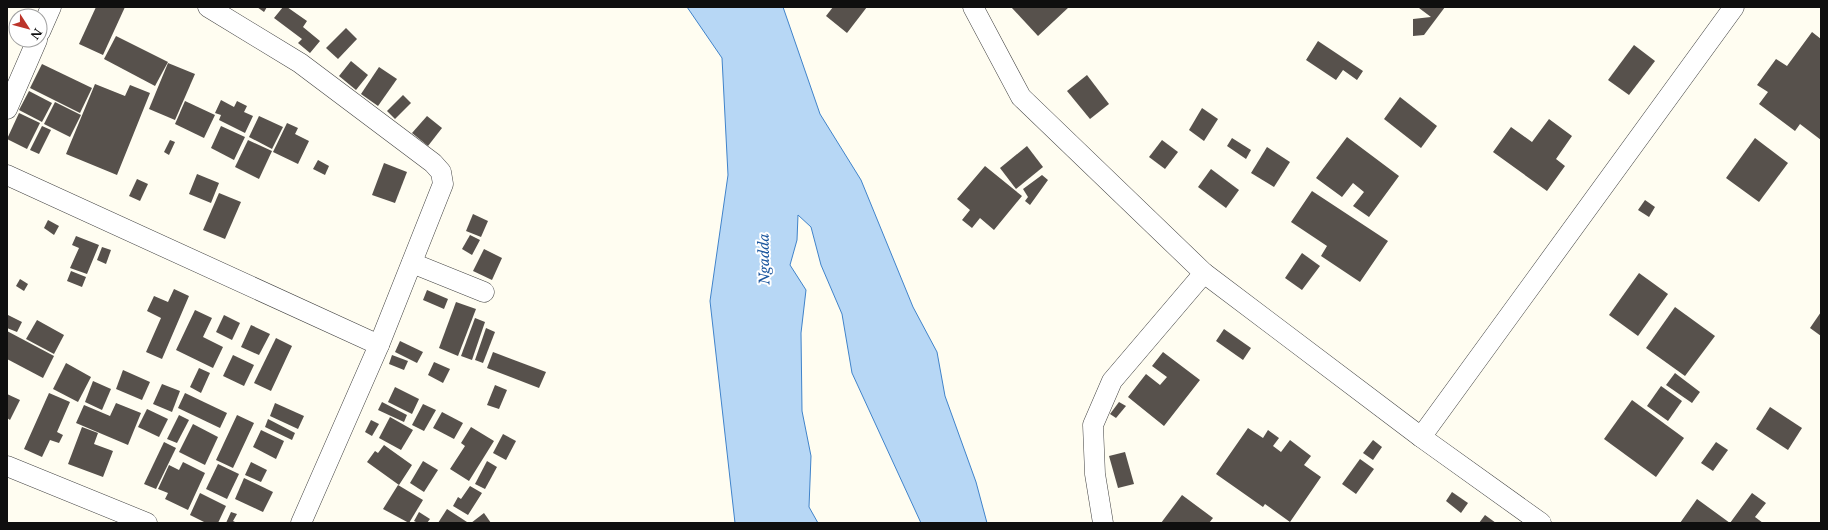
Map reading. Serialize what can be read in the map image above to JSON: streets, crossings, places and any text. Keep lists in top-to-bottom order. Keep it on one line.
{"water":["Ngadda"],"north":"bottom right"}
